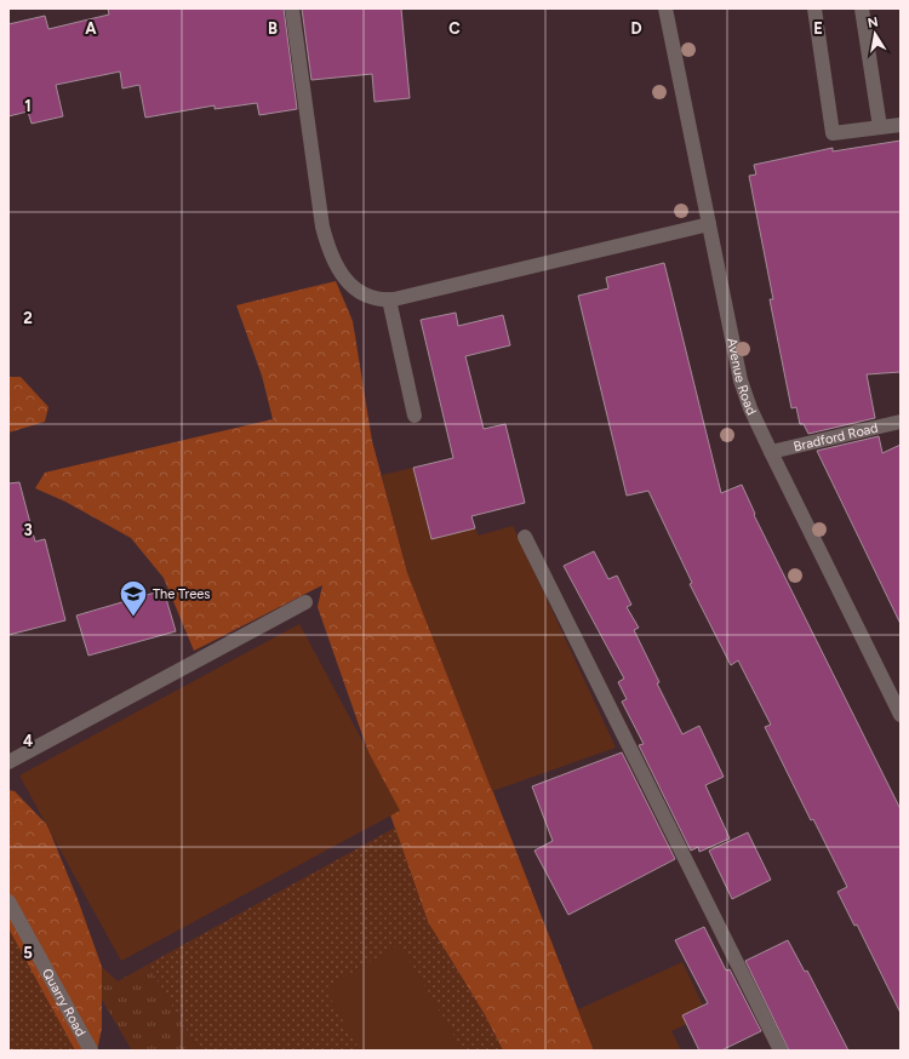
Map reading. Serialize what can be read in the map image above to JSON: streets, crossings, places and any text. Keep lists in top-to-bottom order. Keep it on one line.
{"streets":{"street":["Avenue Road","Bradford Road","Quarry Road"]},"crossings":[["Avenue Road","Bradford Road"]],"places":{"school or university":["The Trees"]},"north":"top","grid":{"columns":["A","B","C","D","E"],"rows":["1","2","3","4","5"]}}
